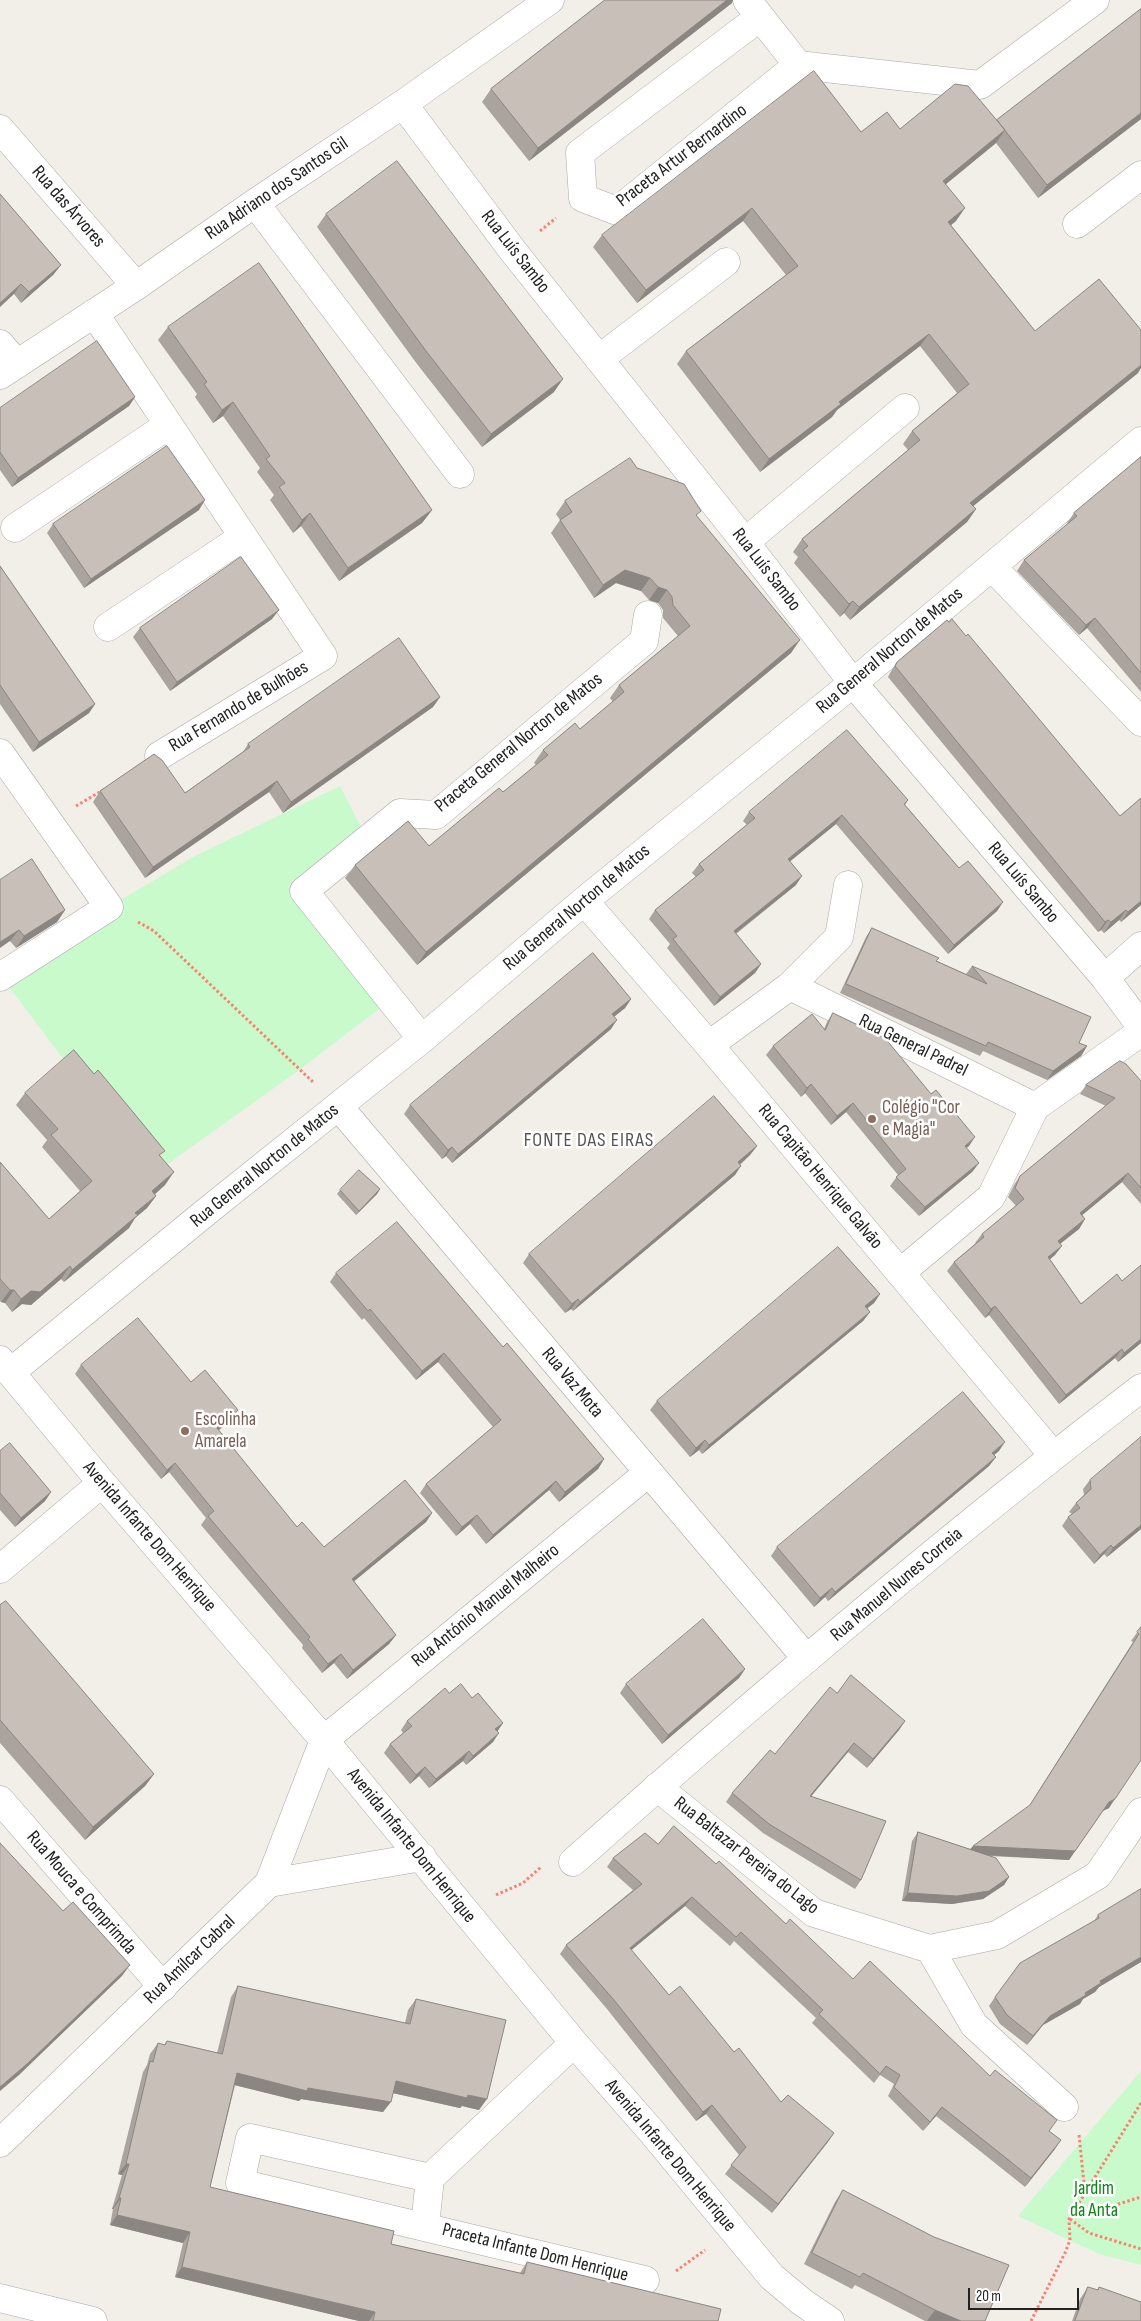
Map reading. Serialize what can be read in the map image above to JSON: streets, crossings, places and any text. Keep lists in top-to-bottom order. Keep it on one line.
{"streets":{"street":["Praceta Artur Bernardino","Rua Adriano dos Santos Gil","Rua das Árvores","Rua Luís Sambo","Rua General Norton de Matos","Rua Fernando de Bulhões","Praceta General Norton de Matos","Rua General Padrel","Rua Capitão Henrique Galvão","Rua Vaz Mota","Avenida Infante Dom Henrique","Rua Manuel Nunes Correia","Rua António Manuel Malheiro","Rua Baltazar Pereira do Lago","Rua Mouca e Comprimda","Rua Amílcar Cabral","Praceta Infante Dom Henrique"]},"crossings":[["Rua Adriano dos Santos Gil","Rua das Árvores"],["Rua Adriano dos Santos Gil","Rua Luís Sambo"],["Rua Adriano dos Santos Gil","Rua Fernando de Bulhões"],["Rua Luís Sambo","Rua General Norton de Matos"],["Rua General Norton de Matos","Praceta General Norton de Matos"],["Rua General Norton de Matos","Rua Capitão Henrique Galvão"],["Rua General Norton de Matos","Rua Vaz Mota"],["Rua General Norton de Matos","Avenida Infante Dom Henrique"],["Rua Capitão Henrique Galvão","Rua Manuel Nunes Correia"],["Rua Vaz Mota","Rua Manuel Nunes Correia"],["Rua Vaz Mota","Rua António Manuel Malheiro"],["Avenida Infante Dom Henrique","Rua António Manuel Malheiro"],["Avenida Infante Dom Henrique","Rua Amílcar Cabral"],["Rua Manuel Nunes Correia","Rua Baltazar Pereira do Lago"],["Rua António Manuel Malheiro","Rua Amílcar Cabral"],["Rua Mouca e Comprimda","Rua Amílcar Cabral"]],"districts":["FONTE DAS EIRAS"],"parks":["Jardim da Anta"],"places":["Colégio \"Cor e Magia\"","Escolinha Amarela"],"scale_bar":"20 m"}
